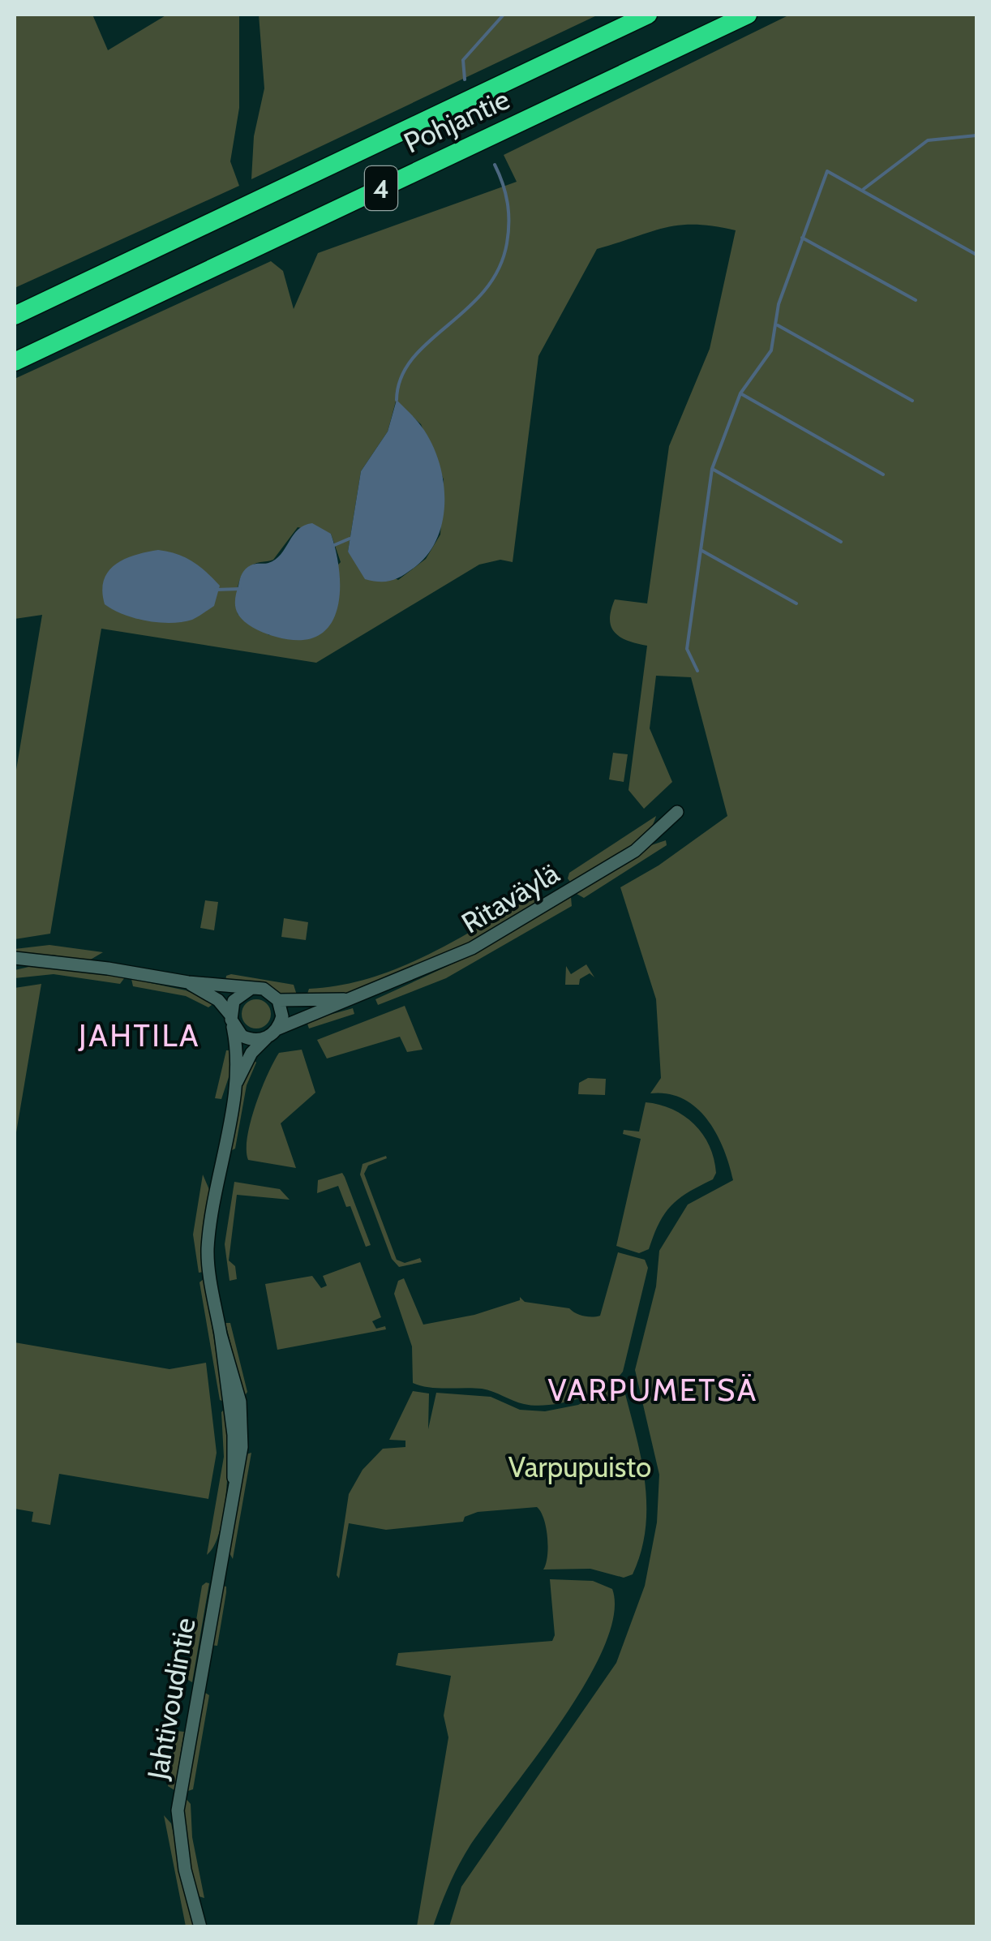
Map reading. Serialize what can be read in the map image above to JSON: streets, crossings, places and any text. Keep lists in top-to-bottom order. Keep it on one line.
{"streets":{"highway":["Pohjantie","4"],"street":["Ritaväylä","Jahtivoudintie"]},"crossings":[["Ritaväylä","Jahtivoudintie"]],"districts":["JAHTILA","VARPUMETSÄ"],"parks":["Varpupuisto"]}
